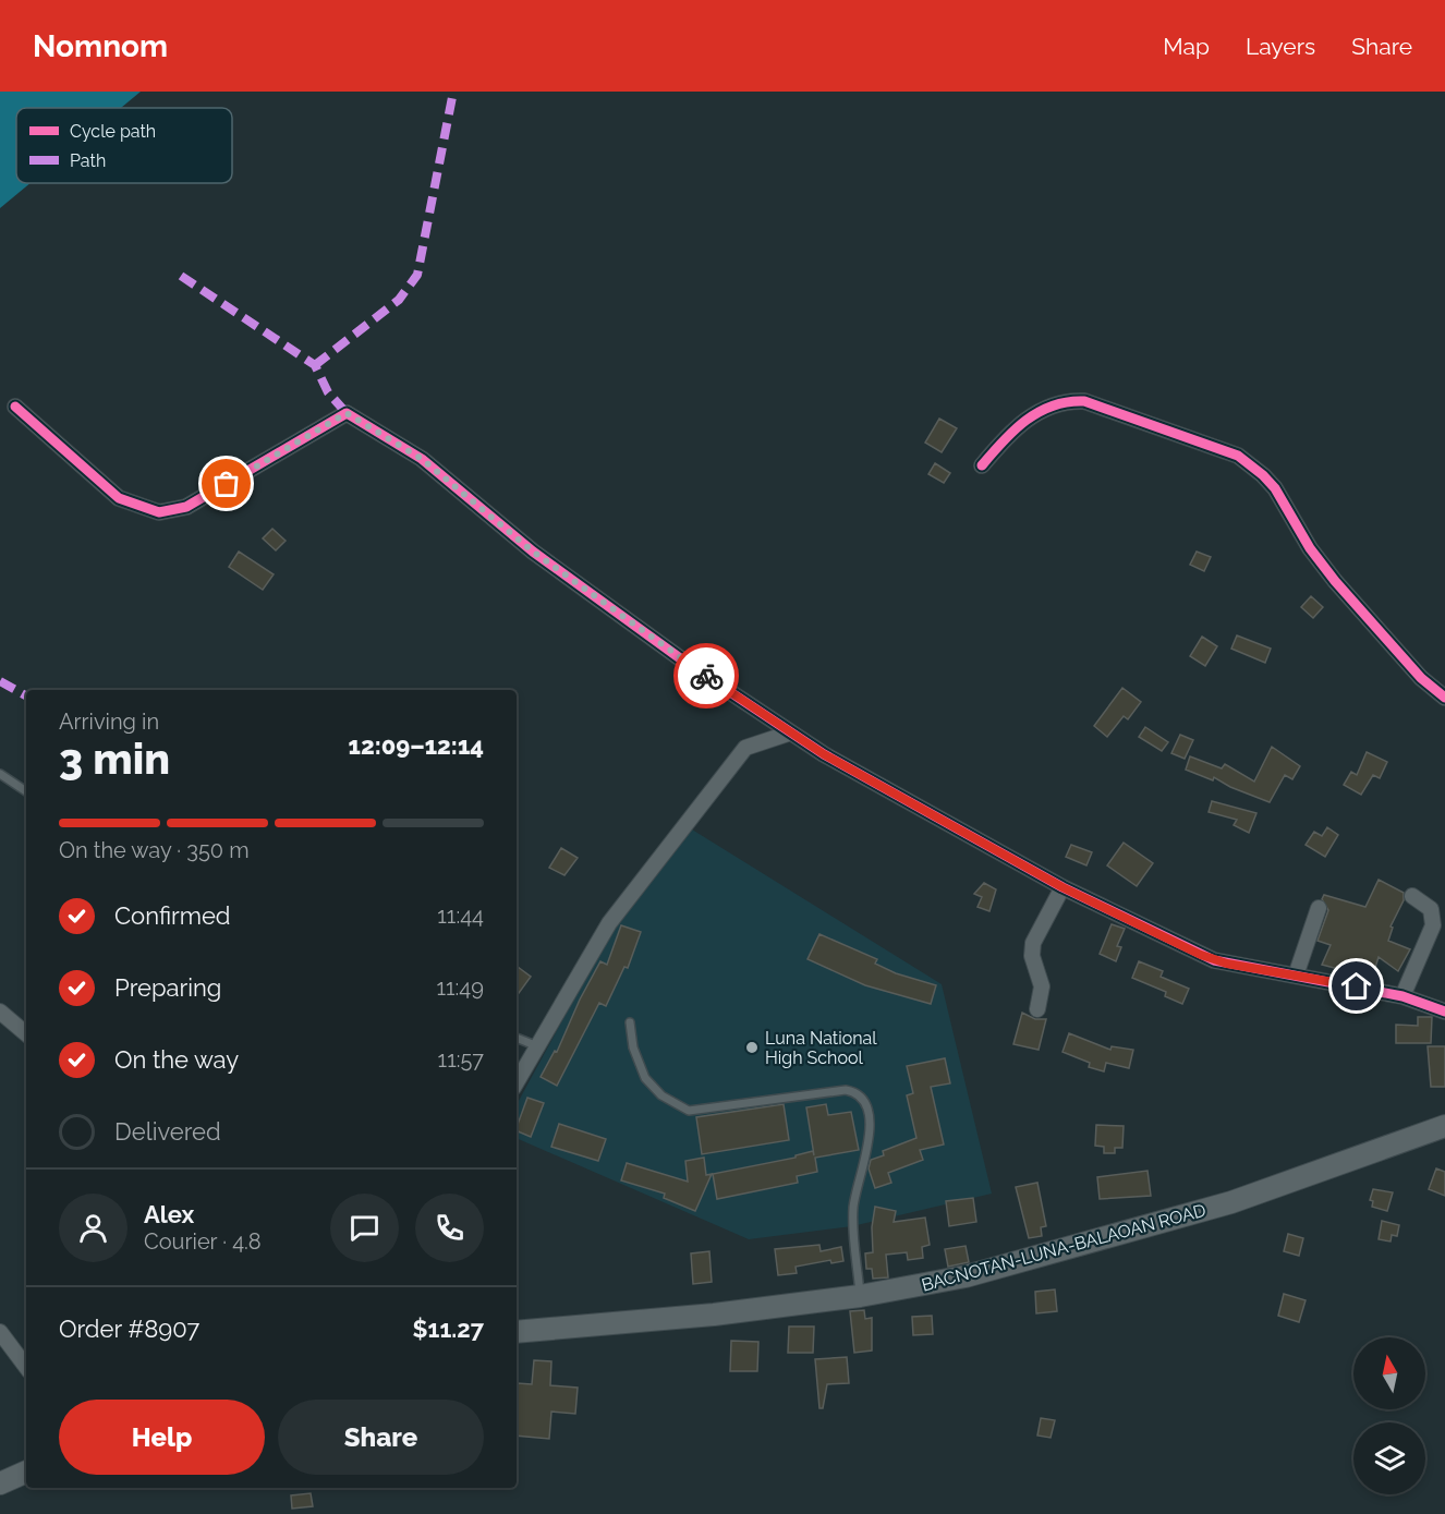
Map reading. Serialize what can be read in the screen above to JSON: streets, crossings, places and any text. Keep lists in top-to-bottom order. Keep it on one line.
{"streets":{"main road":["BACNOTAN-LUNA-BALAOAN ROAD"]},"places":["Luna National High School"],"legend":["Cycle path","Path"],"north":"top","page":{"header":"Nomnom","nav":["Map","Layers","Share"],"heading":["3 min","Arriving in","12:09–12:14"],"panel":["Alex","Courier · 4.8","Order #8907","$11.27"],"bar":"On the way · 350 m","list":[["Confirmed","11:44"],["Preparing","11:49"],["On the way","11:57"],"Delivered"],"buttons":["Help","Share"]}}
